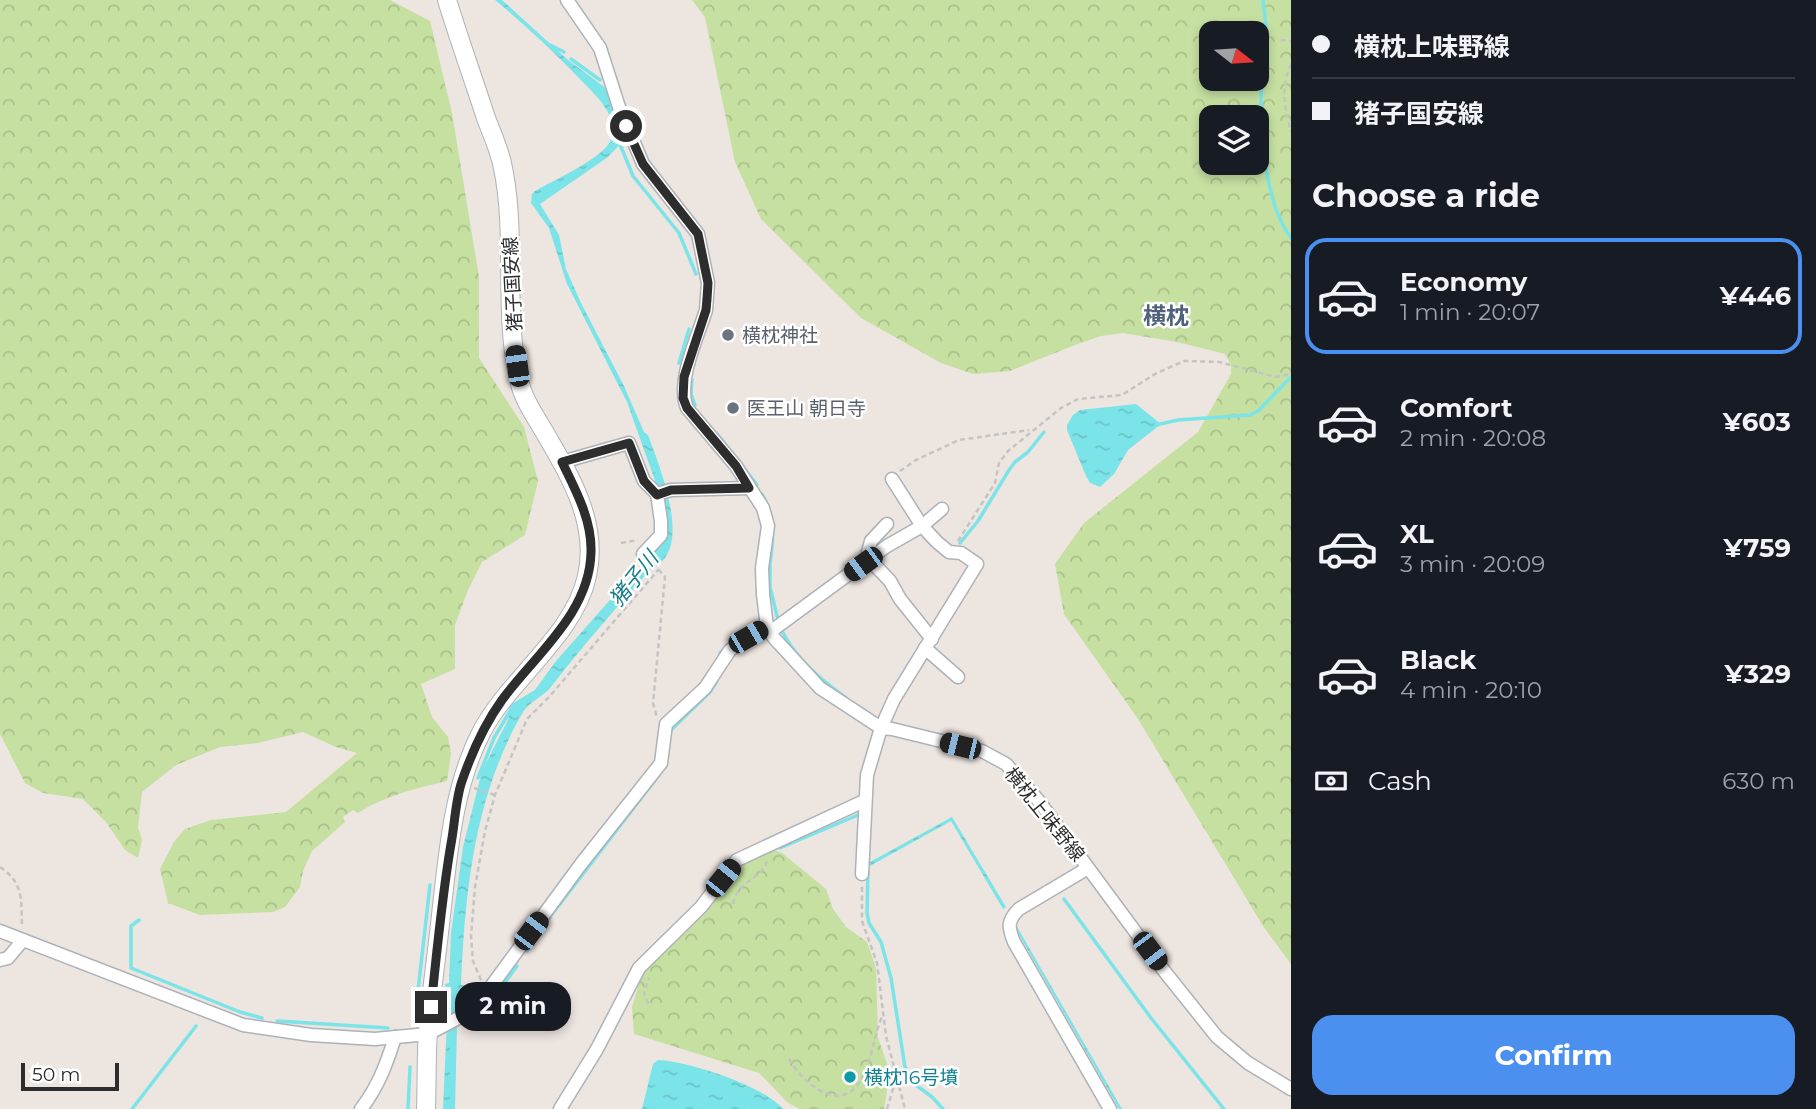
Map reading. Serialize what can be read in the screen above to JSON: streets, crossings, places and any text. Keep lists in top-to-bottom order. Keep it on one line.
{"streets":{"main road":["猪子国安線"],"street":["横枕上味野線"]},"districts":["横枕"],"water":["猪子川"],"places":["横枕神社","医王山 朝日寺","横枕16号墳"],"scale_bar":"50 m","north":"right","page":{"banner":["横枕上味野線","猪子国安線"],"heading":"Choose a ride","list":[{"name":"Economy","note":"1 min · 20:07","value":"¥446"},{"name":"Comfort","note":"2 min · 20:08","value":"¥603"},{"name":"XL","note":"3 min · 20:09","value":"¥759"},{"name":"Black","note":"4 min · 20:10","value":"¥329"}],"pay":["Cash","630 m"],"bubble":"2 min","buttons":"Confirm","scale":"50 m"}}
